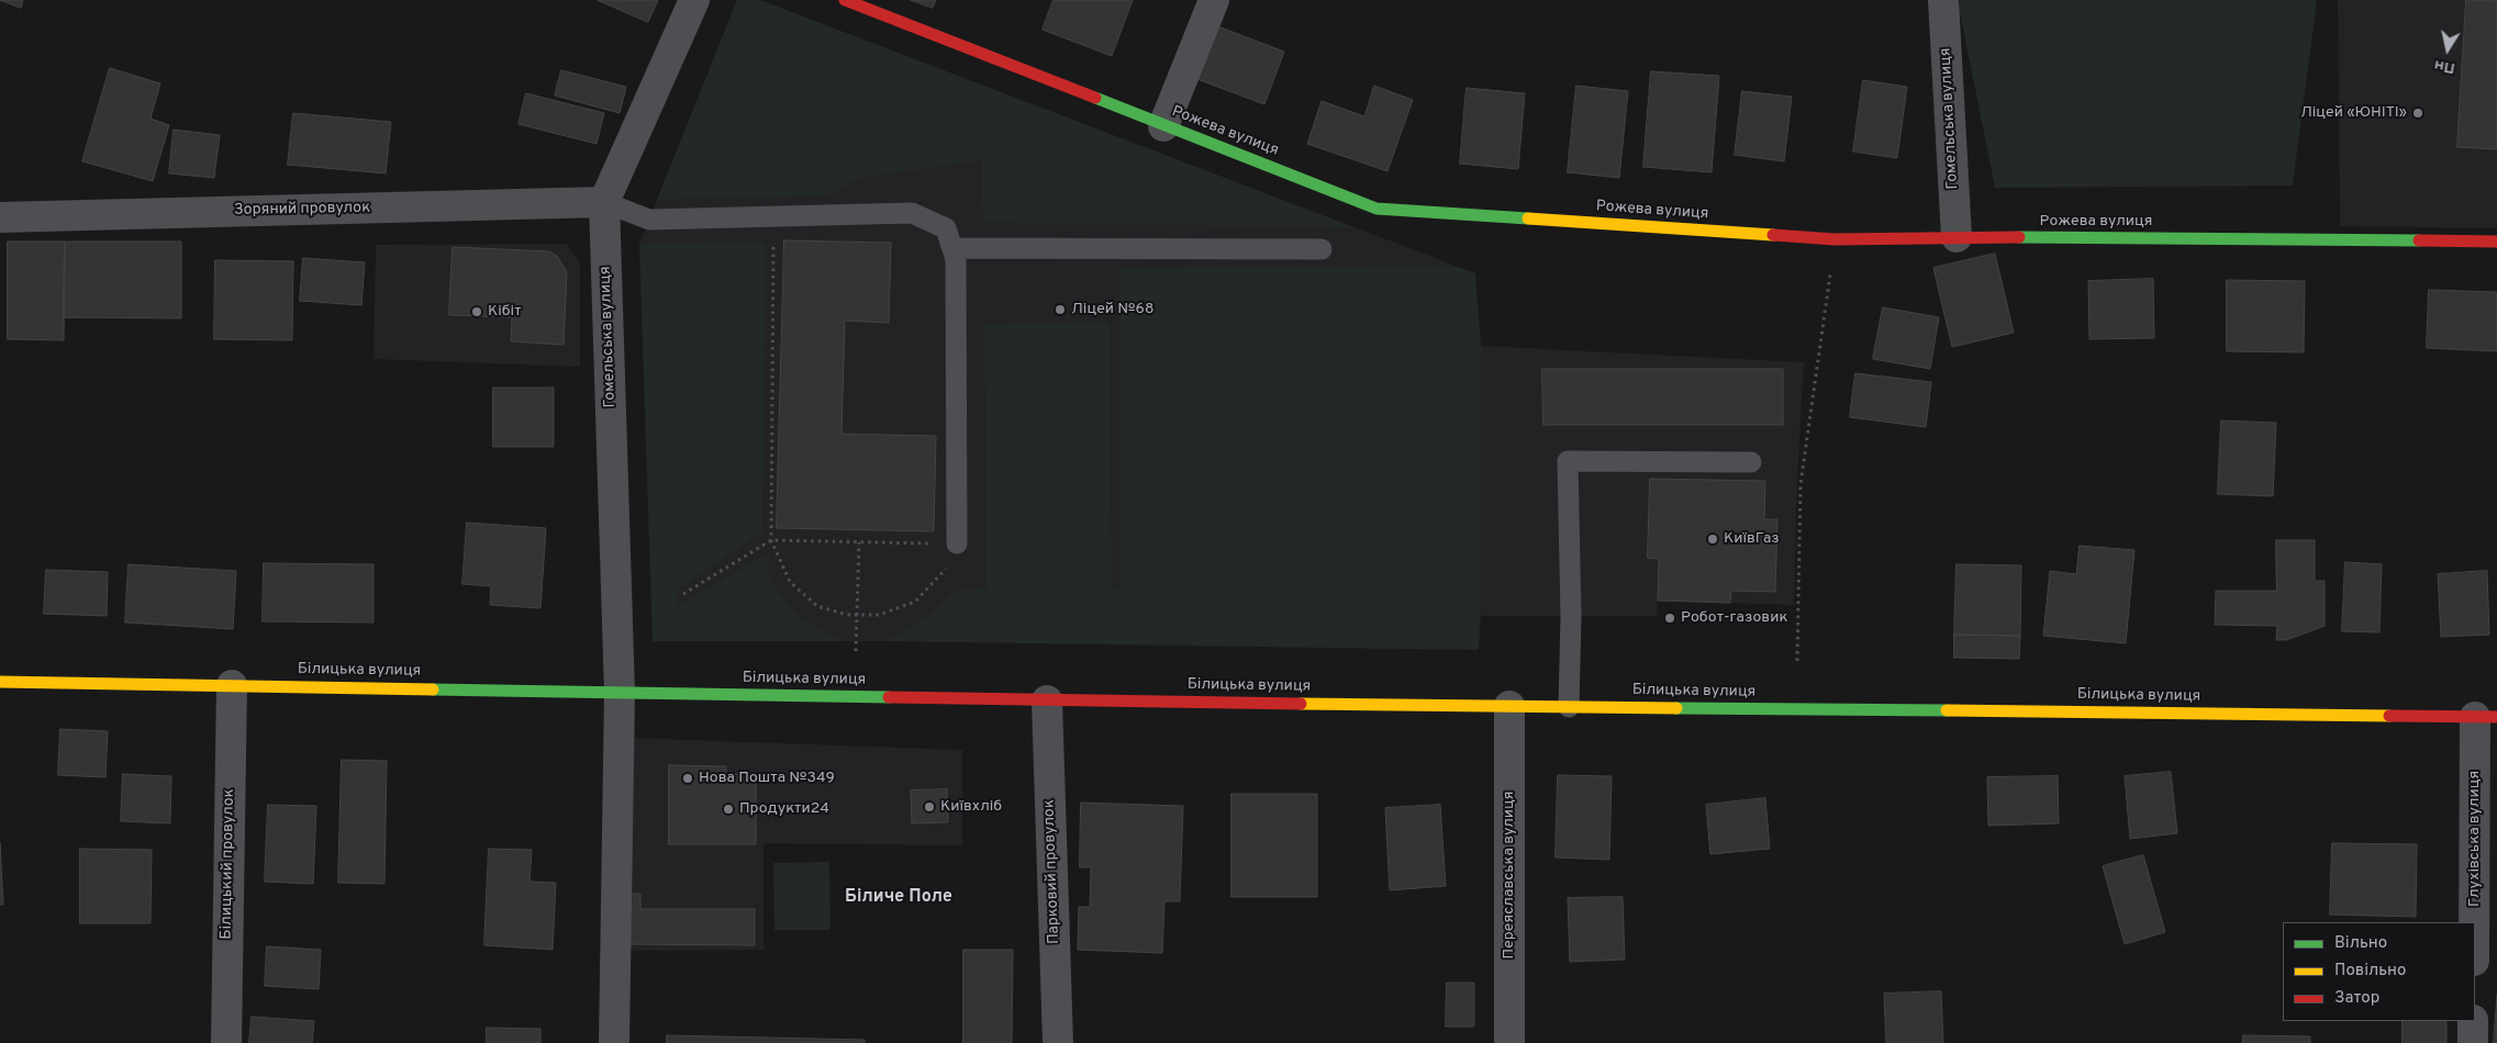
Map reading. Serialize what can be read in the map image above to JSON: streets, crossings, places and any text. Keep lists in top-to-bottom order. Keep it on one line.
{"streets":{"main road":["Рожева вулиця","Білицька вулиця"],"street":["Гомельська вулиця","Зоряний провулок","Глухівська вулиця","Білицький провулок","Парковий провулок","Переяславська вулиця"]},"crossings":[["Гомельська вулиця","Рожева вулиця"],["Гомельська вулиця","Зоряний провулок"],["Гомельська вулиця","Білицька вулиця"],["Білицька вулиця","Глухівська вулиця"],["Білицька вулиця","Білицький провулок"],["Білицька вулиця","Парковий провулок"],["Білицька вулиця","Переяславська вулиця"]],"districts":["Біличе Поле"],"places":["Ліцей «ЮНІТІ»","Ліцей №68","Кібіт","КиївГаз","Робот-газовик","Нова Пошта №349","Київхліб","Продукти24"],"legend":["Вільно","Повільно","Затор"],"north":"bottom"}
